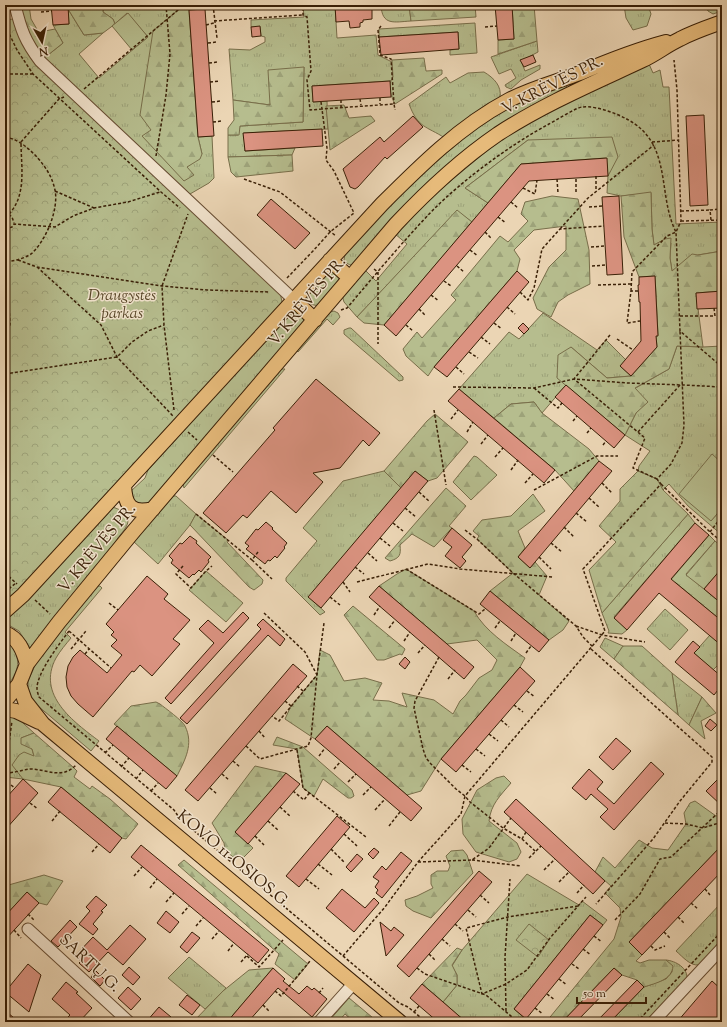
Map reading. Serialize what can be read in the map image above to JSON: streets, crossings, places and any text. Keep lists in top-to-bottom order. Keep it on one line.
{"streets":{"main road":["V. KRĖVĖS PR.","KOVO 11-OSIOS G."],"street":["SARTŲ G."]},"crossings":[["V. KRĖVĖS PR.","KOVO 11-OSIOS G."]],"parks":["Draugystės parkas"],"scale_bar":"50 m","north":"bottom"}
